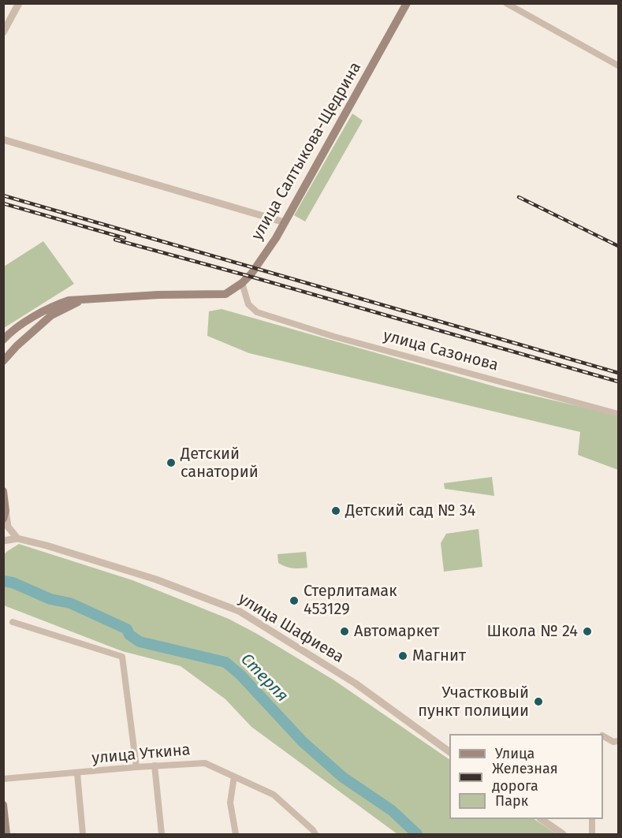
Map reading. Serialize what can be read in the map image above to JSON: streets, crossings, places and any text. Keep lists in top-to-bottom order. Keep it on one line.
{"streets":{"main road":["улица Салтыкова-Щедрина"],"street":["улица Сазонова","улица Шафиева","улица Уткина"]},"crossings":[["улица Салтыкова-Щедрина","улица Сазонова"]],"water":["Стерля"],"places":["Детский санаторий","Детский сад № 34","Стерлитамак 453129","Автомаркет","Школа № 24","Магнит","Участковый пункт полиции"],"legend":["Улица","Железная дорога","Парк"]}
